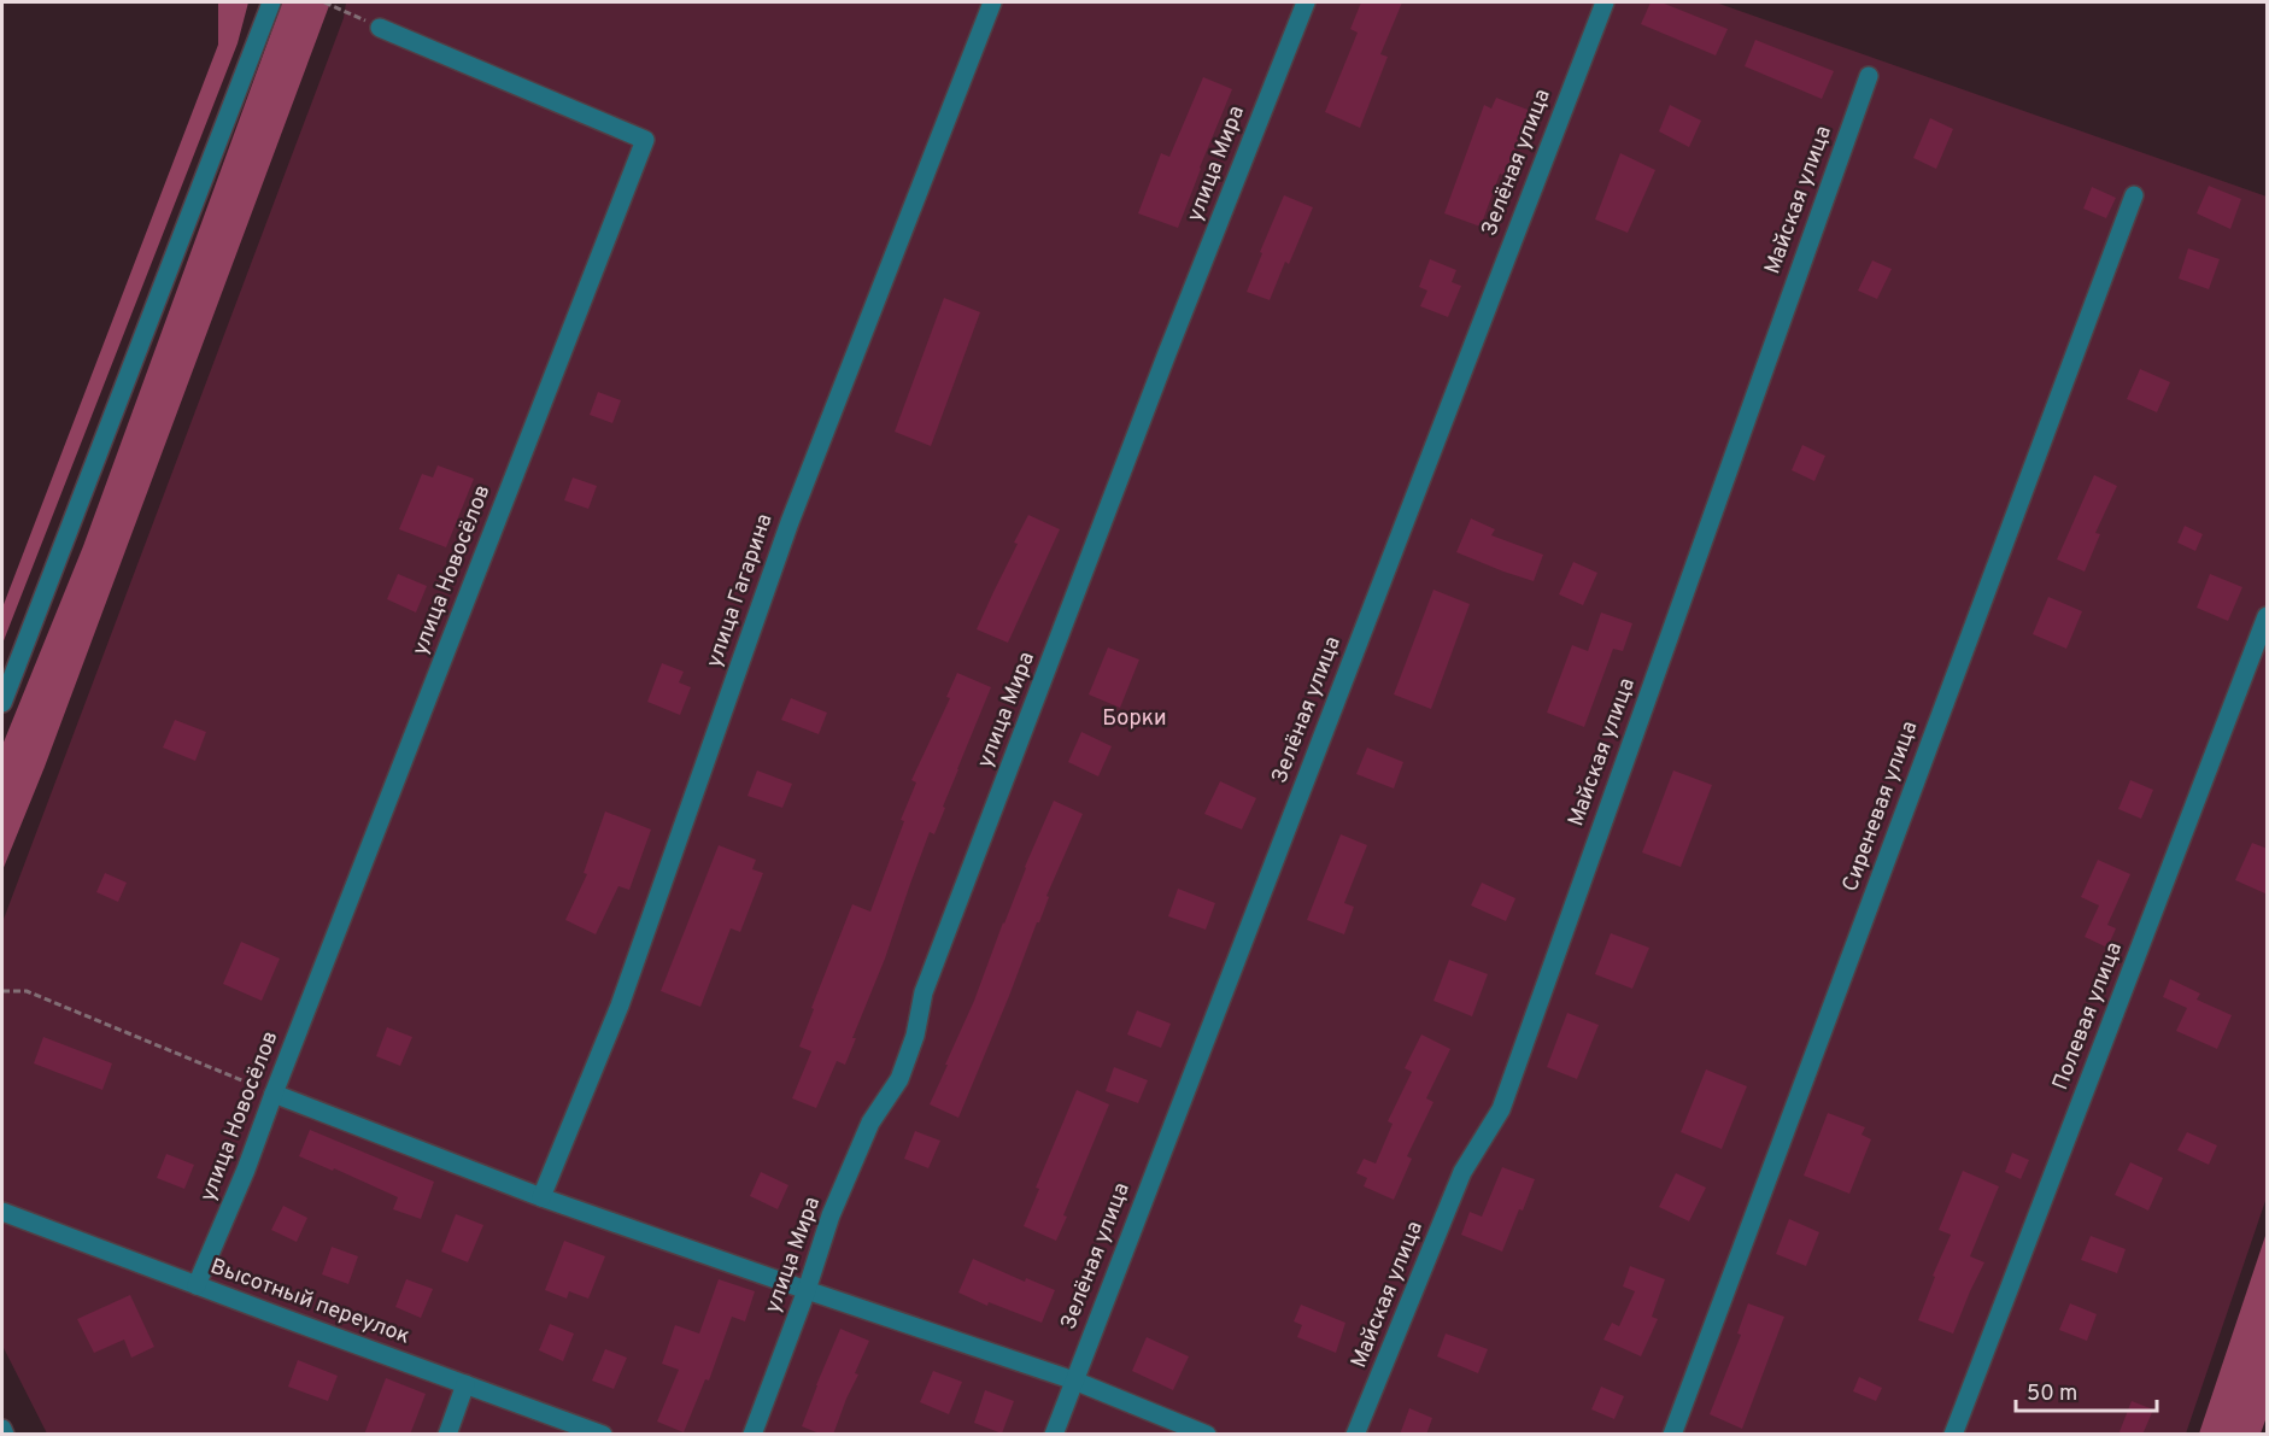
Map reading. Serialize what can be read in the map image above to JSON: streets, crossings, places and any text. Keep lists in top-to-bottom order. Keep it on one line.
{"streets":{"street":["Зелёная улица","улица Мира","Майская улица","улица Новосёлов","улица Гагарина","Сиреневая улица","Полевая улица","Высотный переулок"]},"crossings":[["улица Новосёлов","Высотный переулок"]],"parks":["Борки"],"scale_bar":"50 m"}
